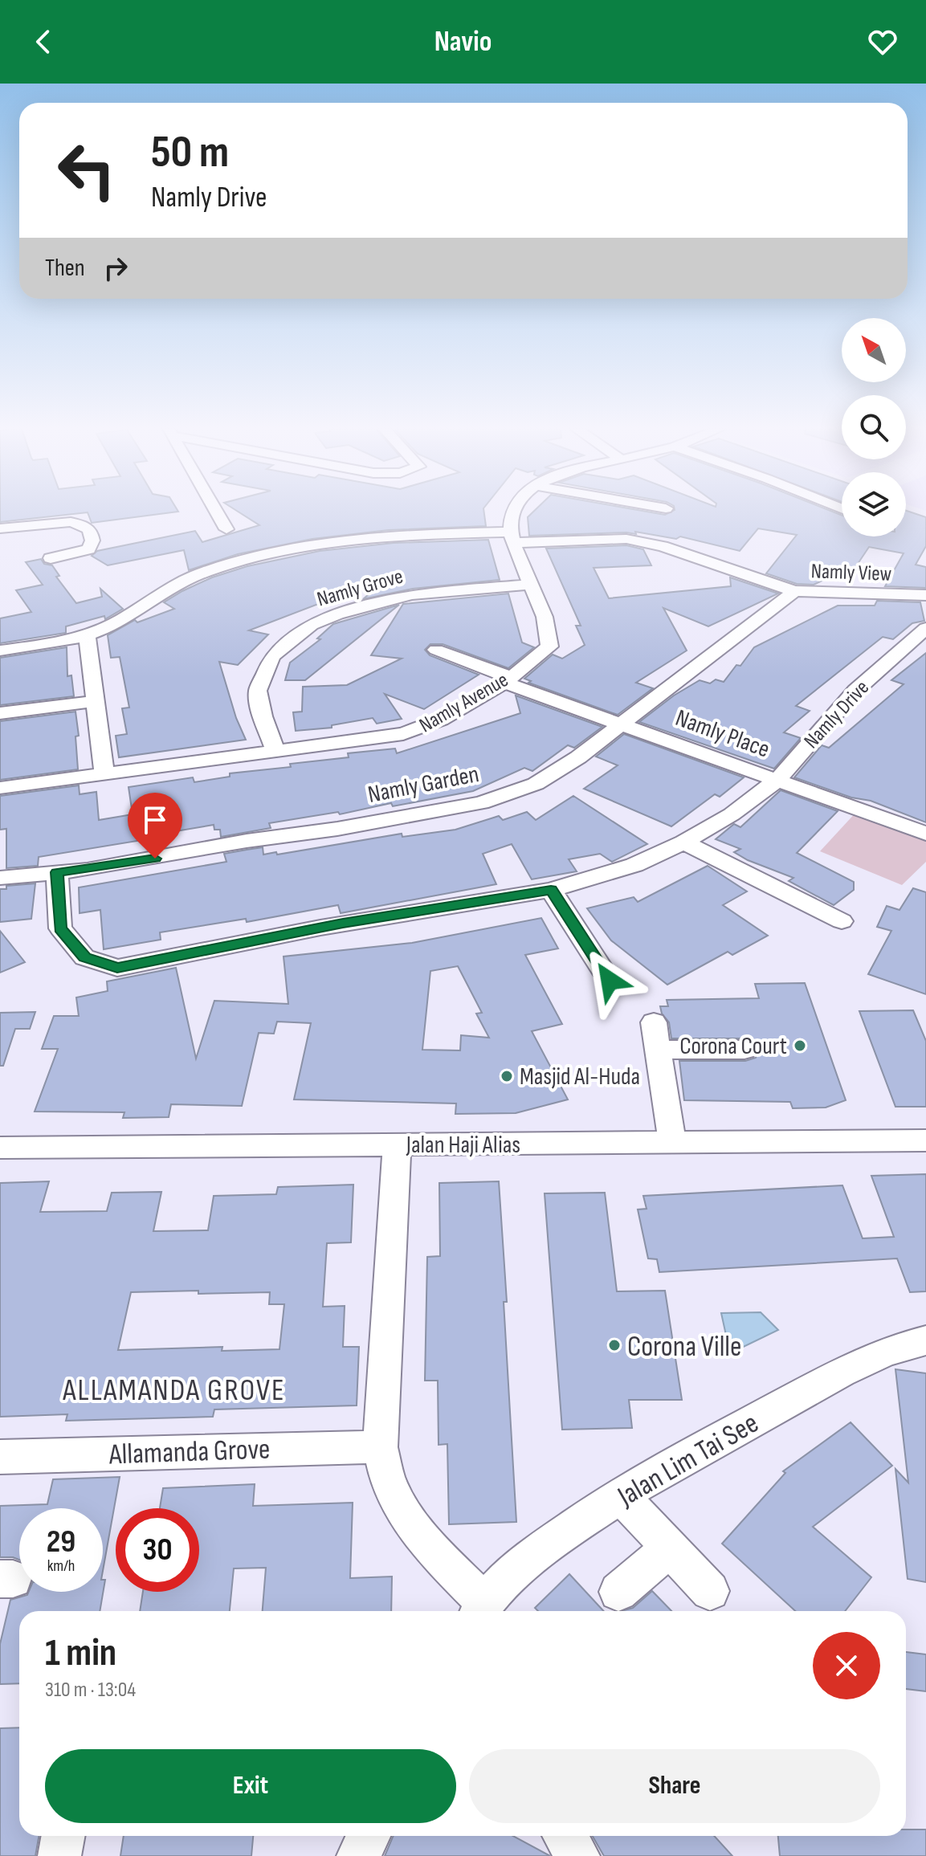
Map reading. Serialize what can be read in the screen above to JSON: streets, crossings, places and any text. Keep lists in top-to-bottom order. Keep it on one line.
{"streets":{"street":["Namly View","Namly Grove","Namly Avenue","Namly Drive","Namly Place","Namly Garden","Jalan Haji Alias","Allamanda Grove","Jalan Lim Tai See"]},"crossings":[["Namly View","Namly Avenue"],["Namly View","Namly Garden"],["Namly Grove","Namly Avenue"],["Namly Avenue","Namly Place"],["Namly Drive","Namly Place"],["Namly Drive","Namly Garden"],["Namly Place","Namly Garden"]],"districts":["ALLAMANDA GROVE"],"places":["Corona Court","Masjid Al-Huda","Corona Ville"],"north":"top left","page":{"header":"Navio","turn":["50 m","Namly Drive"],"then":"Then","speed":"29 km/h","limit":"30","heading":["1 min","310 m · 13:04"],"buttons":["Exit","Share"]}}
